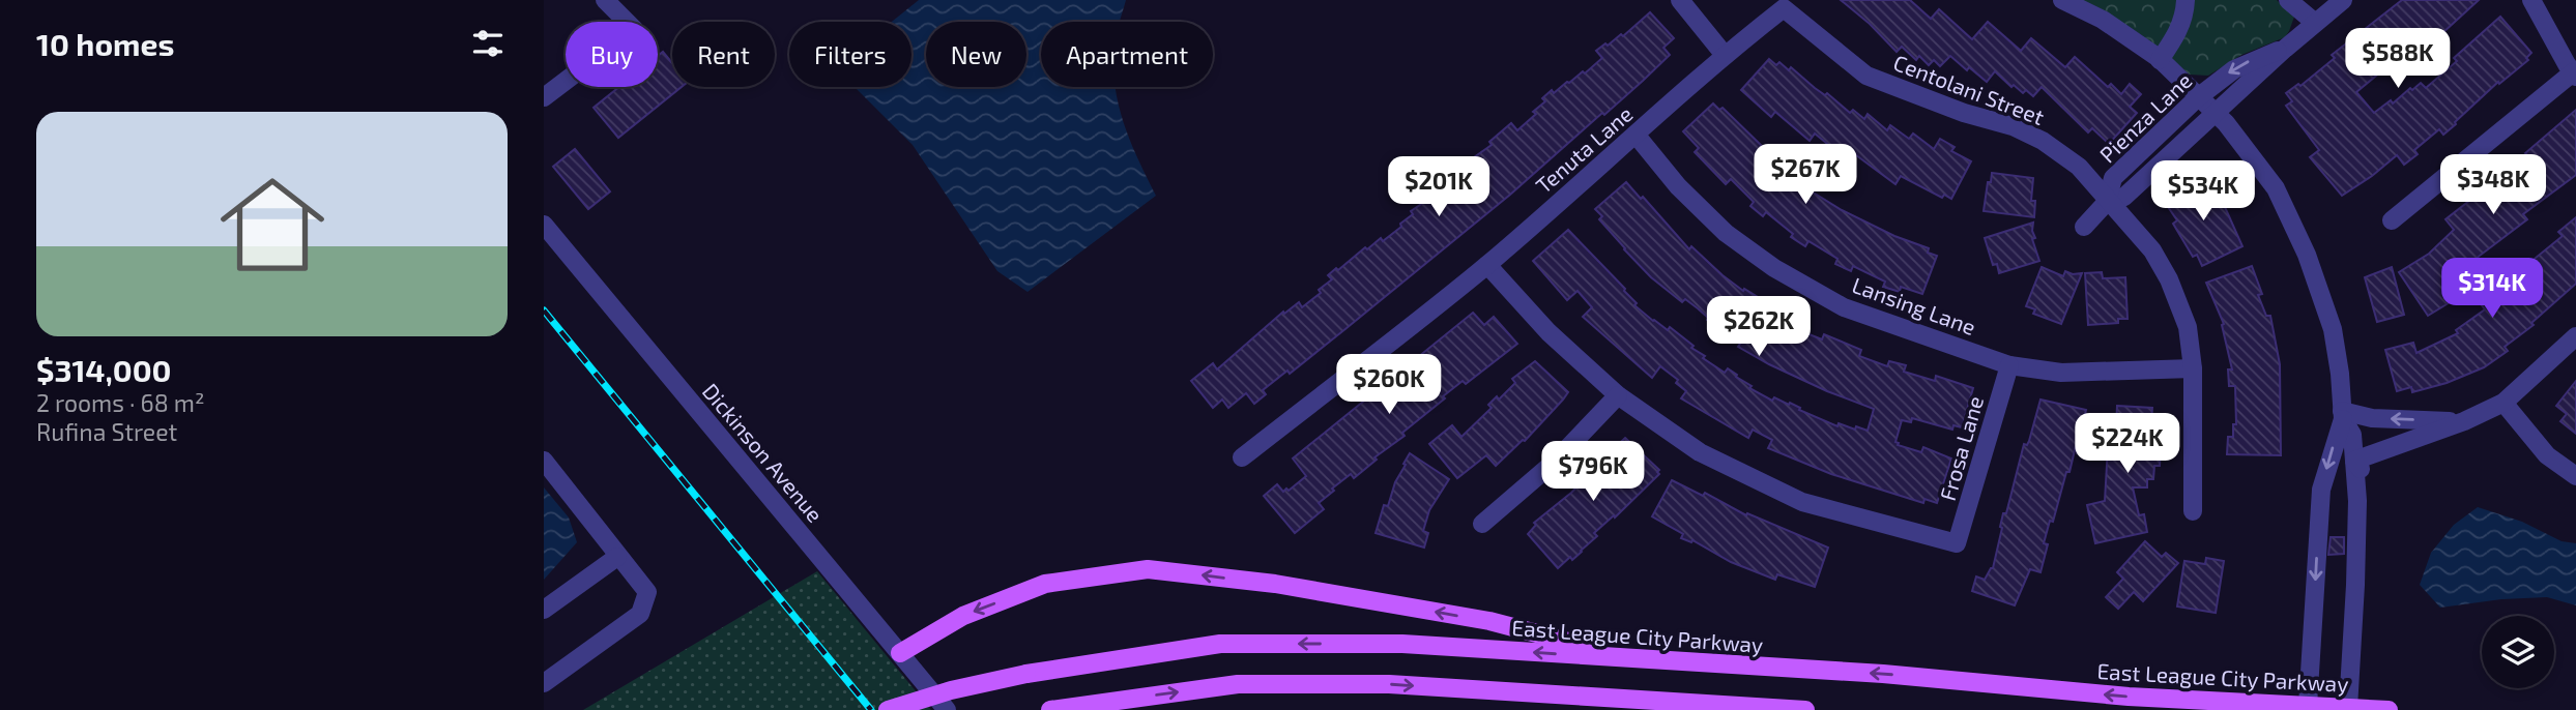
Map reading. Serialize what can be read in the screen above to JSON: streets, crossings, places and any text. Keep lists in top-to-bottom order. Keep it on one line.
{"streets":{"main road":["East League City Parkway"],"street":["Centolani Street","Pienza Lane","Tenuta Lane","Lansing Lane","Frosa Lane","Dickinson Avenue"]},"crossings":[["Centolani Street","Pienza Lane"],["Centolani Street","Tenuta Lane"],["Centolani Street","Lansing Lane"],["Tenuta Lane","Lansing Lane"],["Lansing Lane","Frosa Lane"]],"page":{"heading":"10 homes","chip":["Buy","Rent","Filters","New","Apartment"],"price":["$588K","$267K","$348K","$201K","$534K","$314K","$262K","$260K","$224K","$796K"],"list":[{"name":"$314,000","note":"2 rooms · 68 m² · Rufina Street"}]}}
